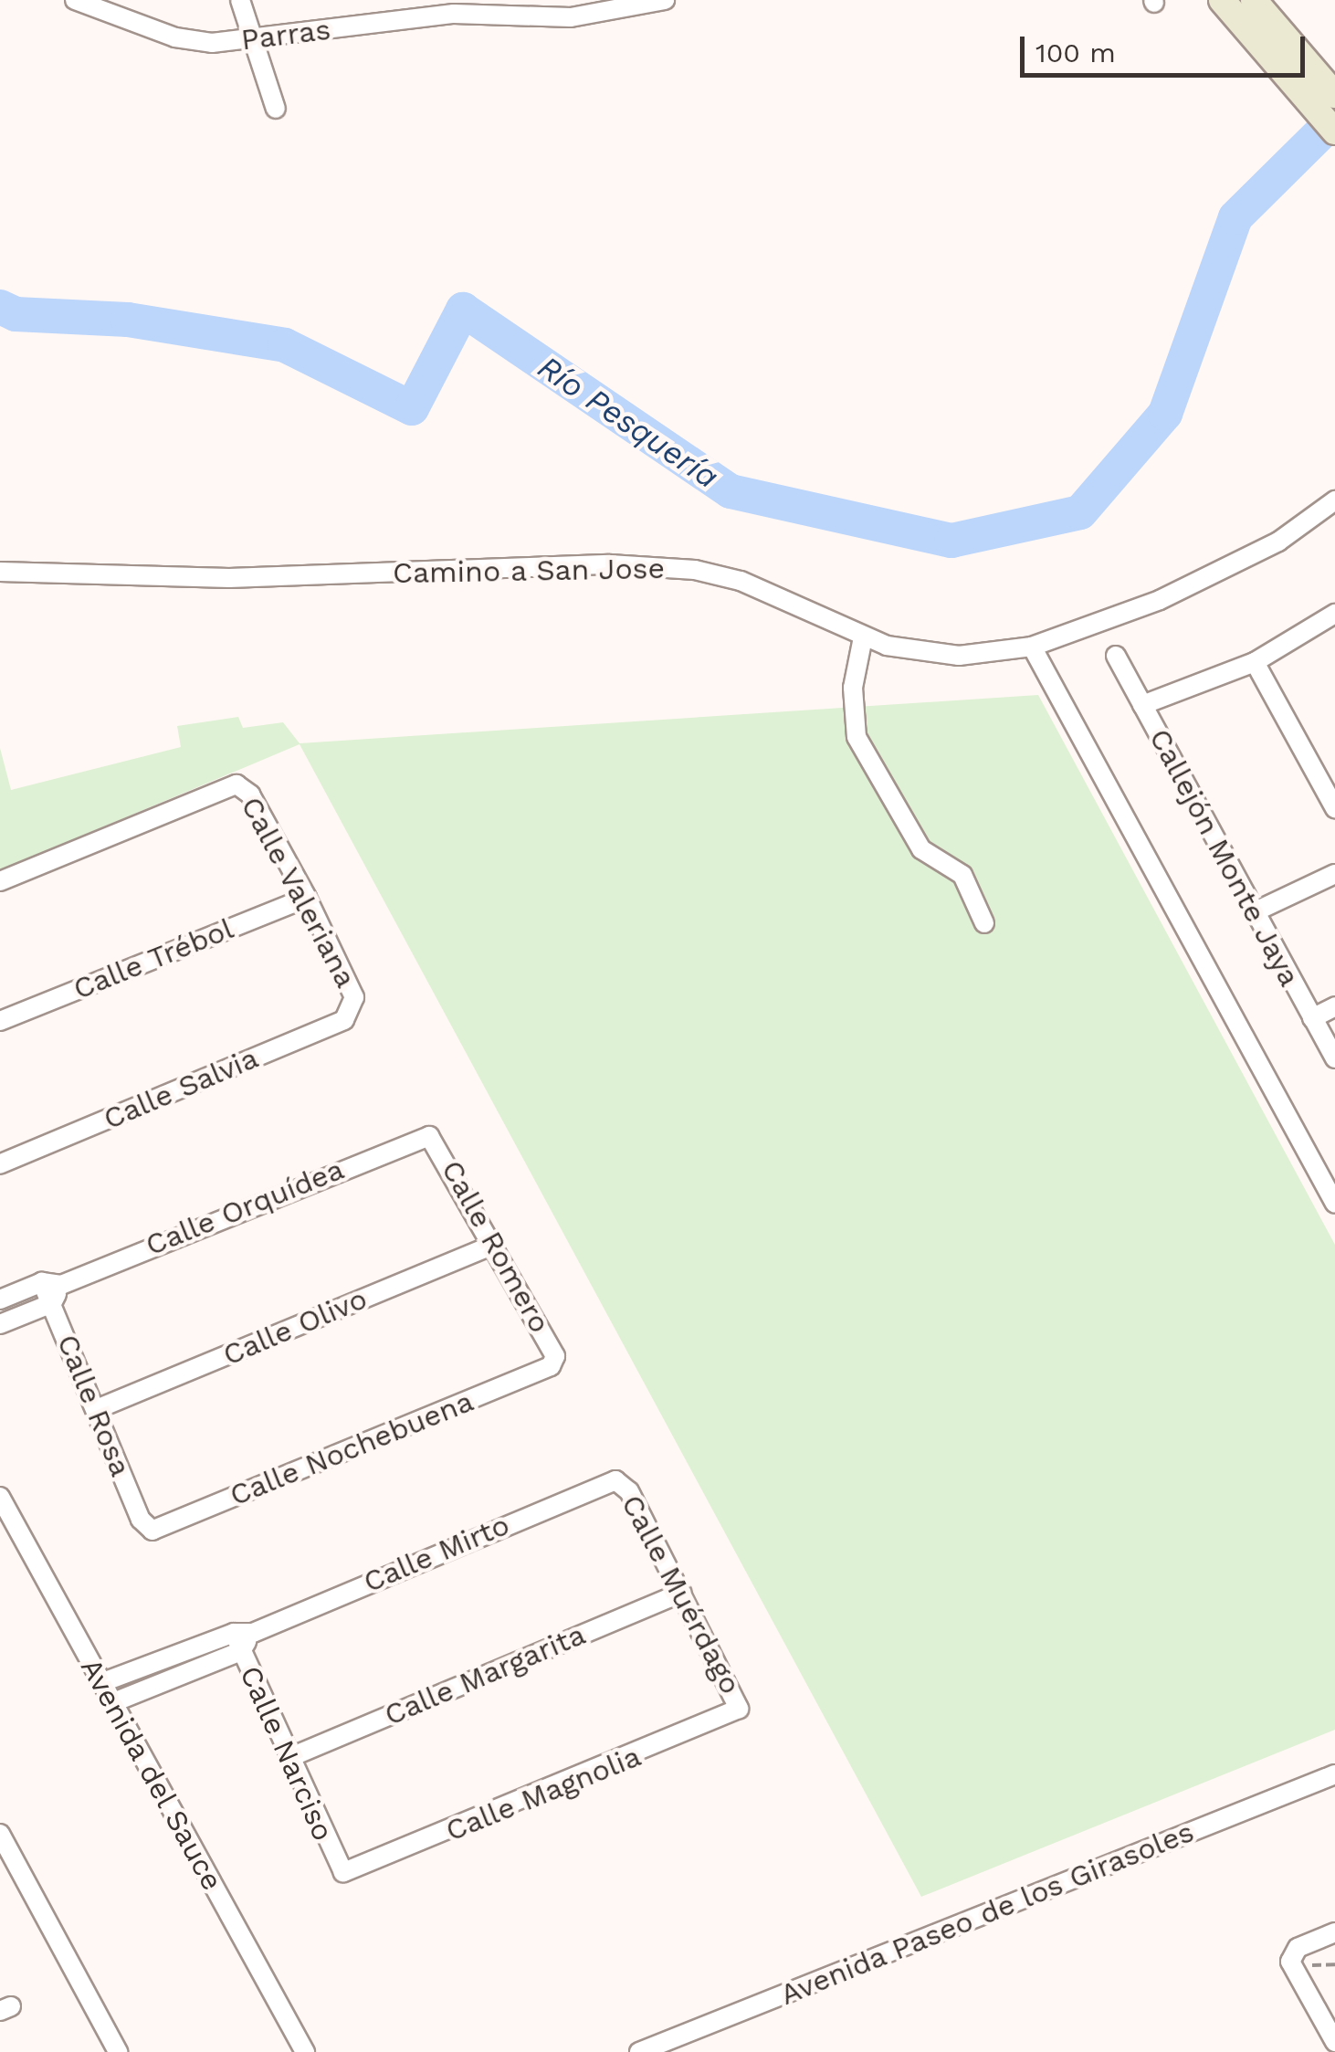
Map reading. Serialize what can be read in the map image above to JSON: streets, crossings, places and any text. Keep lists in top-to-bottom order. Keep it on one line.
{"streets":{"street":["Parras","Camino a San Jose","Callejón Monte Jaya","Calle Valeriana","Calle Trébol","Calle Salvia","Calle Orquídea","Calle Romero","Calle Olivo","Calle Rosa","Calle Nochebuena","Calle Mirto","Calle Muérdago","Calle Margarita","Calle Narciso","Avenida del Sauce","Calle Magnolia","Avenida Paseo de los Girasoles"]},"crossings":[["Calle Valeriana","Calle Trébol"],["Calle Valeriana","Calle Salvia"],["Calle Orquídea","Calle Romero"],["Calle Romero","Calle Olivo"],["Calle Romero","Calle Nochebuena"],["Calle Olivo","Calle Rosa"],["Calle Rosa","Calle Nochebuena"],["Calle Mirto","Calle Muérdago"],["Calle Mirto","Calle Narciso"],["Calle Mirto","Avenida del Sauce"],["Calle Muérdago","Calle Margarita"],["Calle Muérdago","Calle Magnolia"],["Calle Margarita","Calle Narciso"],["Calle Narciso","Calle Magnolia"]],"water":["Río Pesquería"],"scale_bar":"100 m"}
